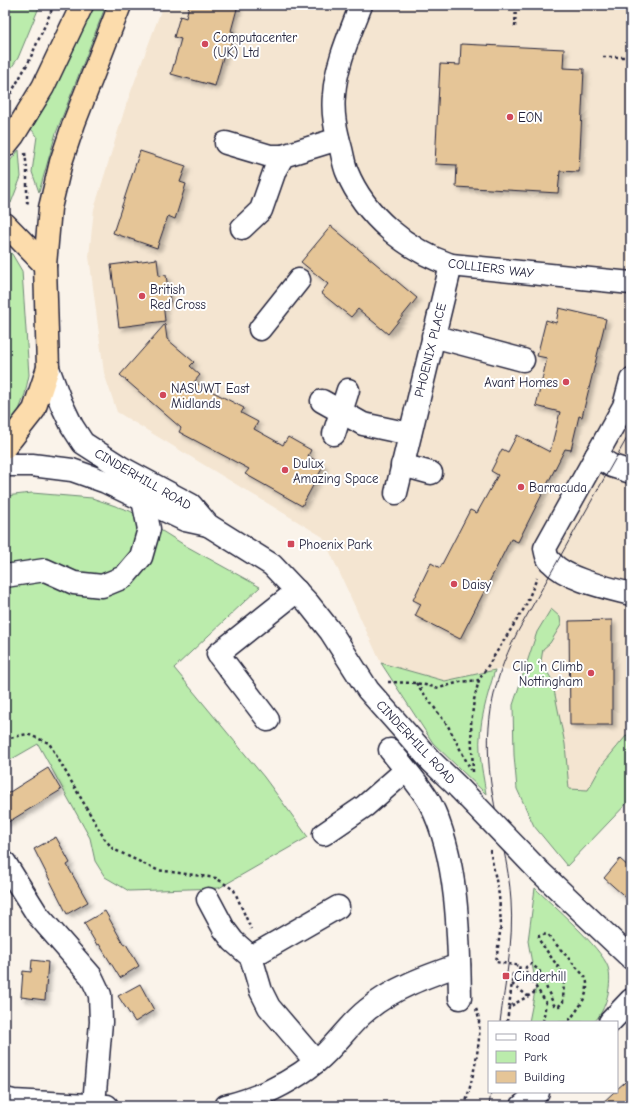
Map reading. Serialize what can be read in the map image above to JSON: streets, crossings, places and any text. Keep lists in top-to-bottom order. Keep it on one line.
{"streets":{"street":["COLLIERS WAY","PHOENIX PLACE","CINDERHILL ROAD"]},"crossings":[["COLLIERS WAY","PHOENIX PLACE"]],"places":{"other":["Computacenter (UK) Ltd","EON","British Red Cross","Avant Homes","NASUWT East Midlands","Dulux Amazing Space","Barracuda","Daisy","Clip ‘n Climb Nottingham"],"transit":["Phoenix Park","Cinderhill"]},"legend":["Road","Park","Building"]}
